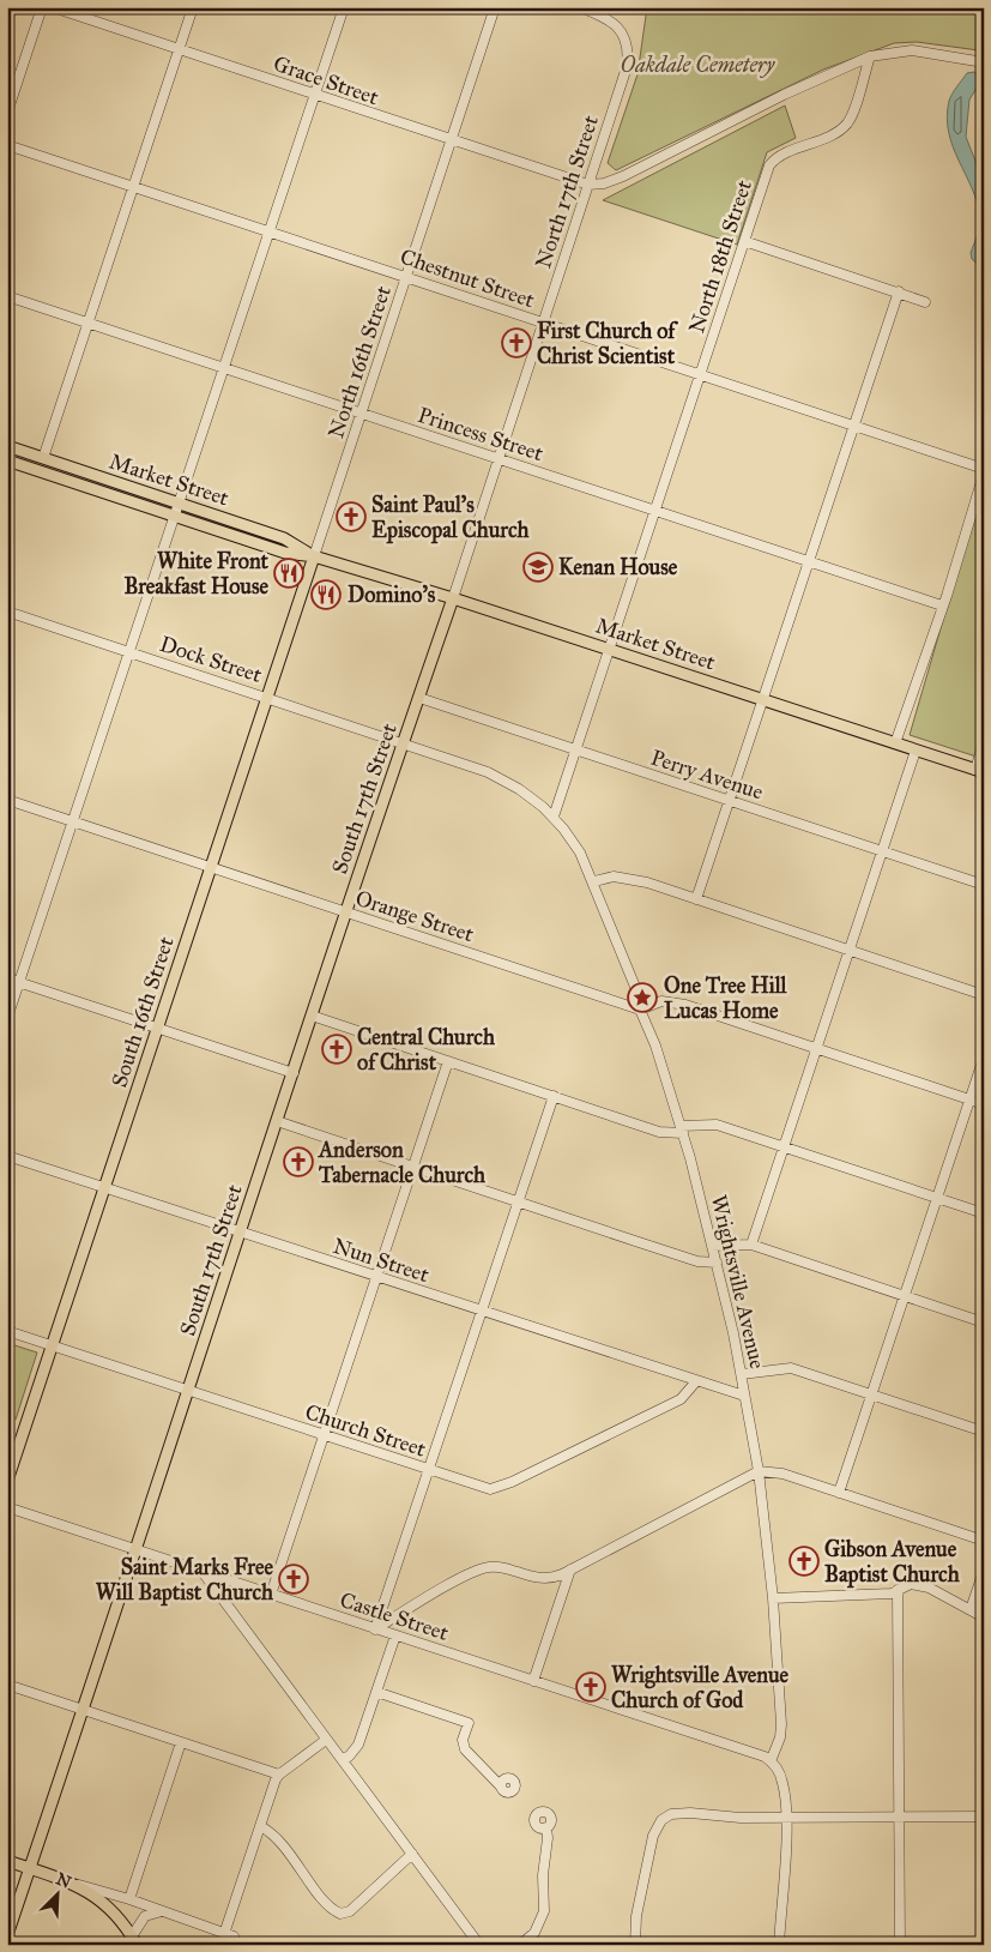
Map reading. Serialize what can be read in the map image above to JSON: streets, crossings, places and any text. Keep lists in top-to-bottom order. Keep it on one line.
{"streets":{"main road":["Market Street","South 17th Street","South 16th Street"],"street":["Grace Street","North 17th Street","North 18th Street","Chestnut Street","North 16th Street","Princess Street","Dock Street","Perry Avenue","Orange Street","Nun Street","Wrightsville Avenue","Church Street","Castle Street"]},"crossings":[["Grace Street","North 17th Street"],["Grace Street","North 16th Street"],["North 17th Street","Chestnut Street"],["North 17th Street","Princess Street"],["North 17th Street","Market Street"],["North 17th Street","South 17th Street"],["North 18th Street","Chestnut Street"],["North 18th Street","Princess Street"],["North 18th Street","Market Street"],["North 18th Street","Perry Avenue"],["North 18th Street","Wrightsville Avenue"],["Chestnut Street","North 16th Street"],["North 16th Street","Princess Street"],["North 16th Street","Market Street"],["North 16th Street","South 16th Street"],["Market Street","South 17th Street"],["Market Street","South 16th Street"],["Dock Street","South 17th Street"],["Dock Street","South 16th Street"],["Dock Street","Wrightsville Avenue"],["Perry Avenue","South 17th Street"],["South 17th Street","Orange Street"],["South 17th Street","Nun Street"],["South 17th Street","Wrightsville Avenue"],["South 17th Street","Church Street"],["South 17th Street","Castle Street"],["Orange Street","South 16th Street"],["Orange Street","Wrightsville Avenue"],["South 16th Street","Nun Street"],["South 16th Street","Church Street"],["Nun Street","Wrightsville Avenue"],["Nun Street","Church Street"],["Wrightsville Avenue","Castle Street"]],"parks":["Oakdale Cemetery"],"places":{"church":["First Church of Christ Scientist","Saint Paul's Episcopal Church","Central Church of Christ","Anderson Tabernacle Church","Gibson Avenue Baptist Church","Saint Marks Free Will Baptist Church","Wrightsville Avenue Church of God"],"school or university":["Kenan House"],"restaurant":["White Front Breakfast House","Domino's"],"place":["One Tree Hill Lucas Home"]},"north":"top right"}
